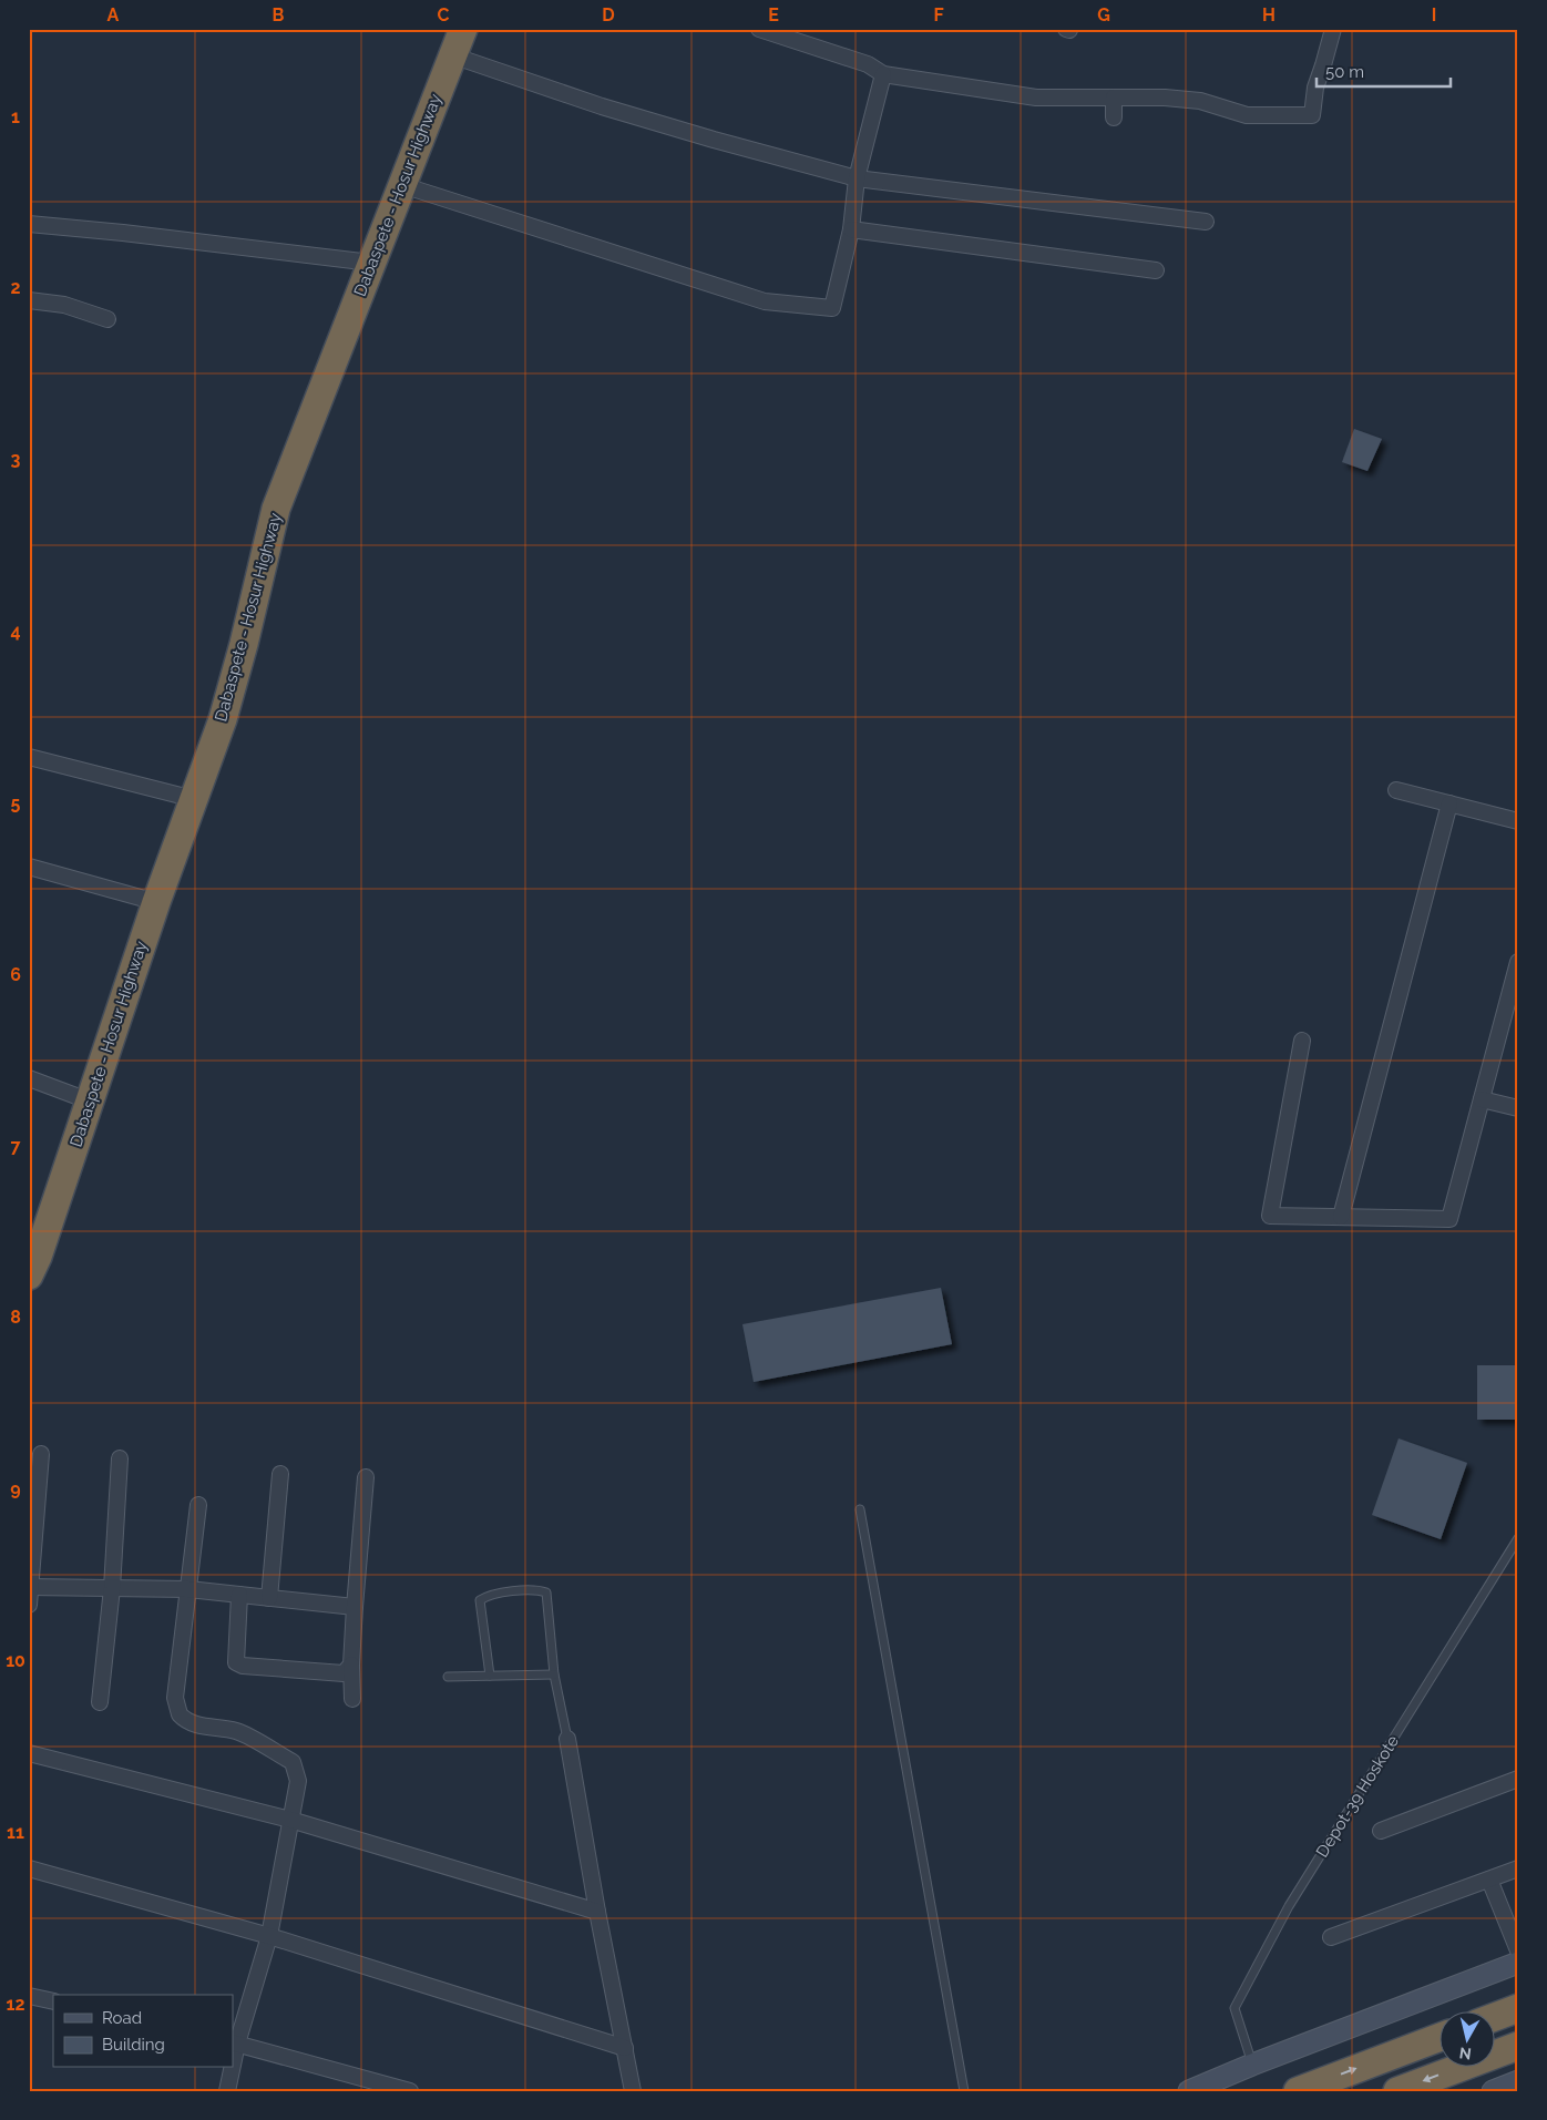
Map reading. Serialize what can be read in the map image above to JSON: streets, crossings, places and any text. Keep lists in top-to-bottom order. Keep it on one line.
{"streets":{"highway":["Dabaspete - Hosur Highway"],"lane":["Depot-39 Hoskote"]},"legend":["Road","Building"],"scale_bar":"50 m","north":"bottom","grid":{"columns":["A","B","C","D","E","F","G","H","I"],"rows":["1","2","3","4","5","6","7","8","9","10","11","12"]}}
